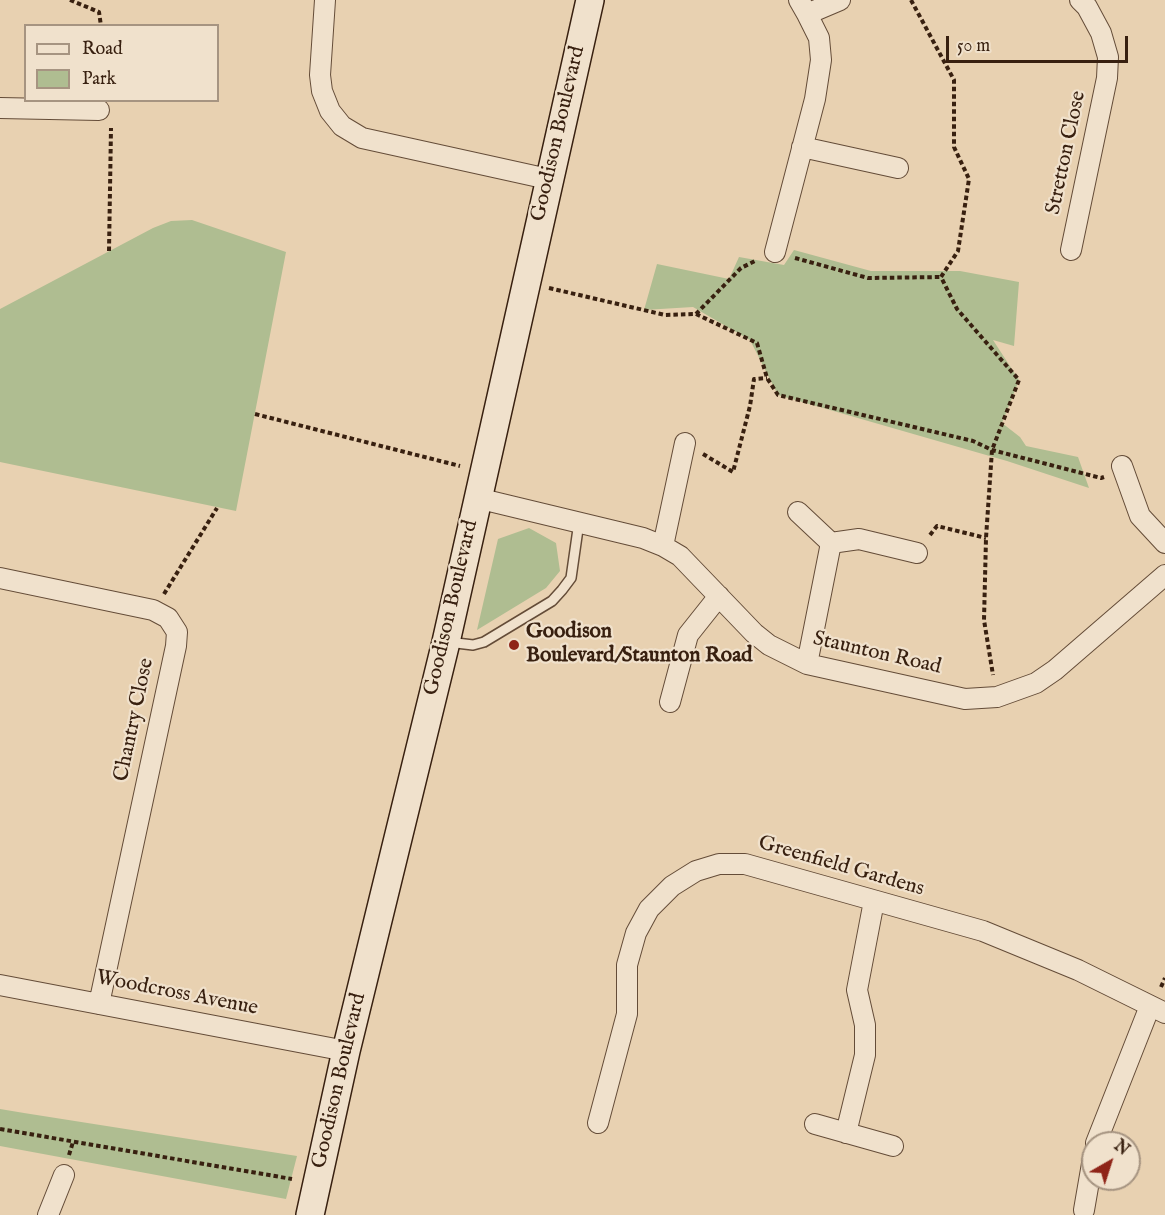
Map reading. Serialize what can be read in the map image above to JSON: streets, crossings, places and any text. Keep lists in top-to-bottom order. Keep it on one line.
{"streets":{"street":["Goodison Boulevard","Stretton Close","Staunton Road","Chantry Close","Greenfield Gardens","Woodcross Avenue"]},"crossings":[["Goodison Boulevard","Staunton Road"],["Goodison Boulevard","Woodcross Avenue"],["Chantry Close","Woodcross Avenue"]],"places":["Goodison Boulevard/Staunton Road"],"legend":["Road","Park"],"scale_bar":"50 m","north":"top right"}
